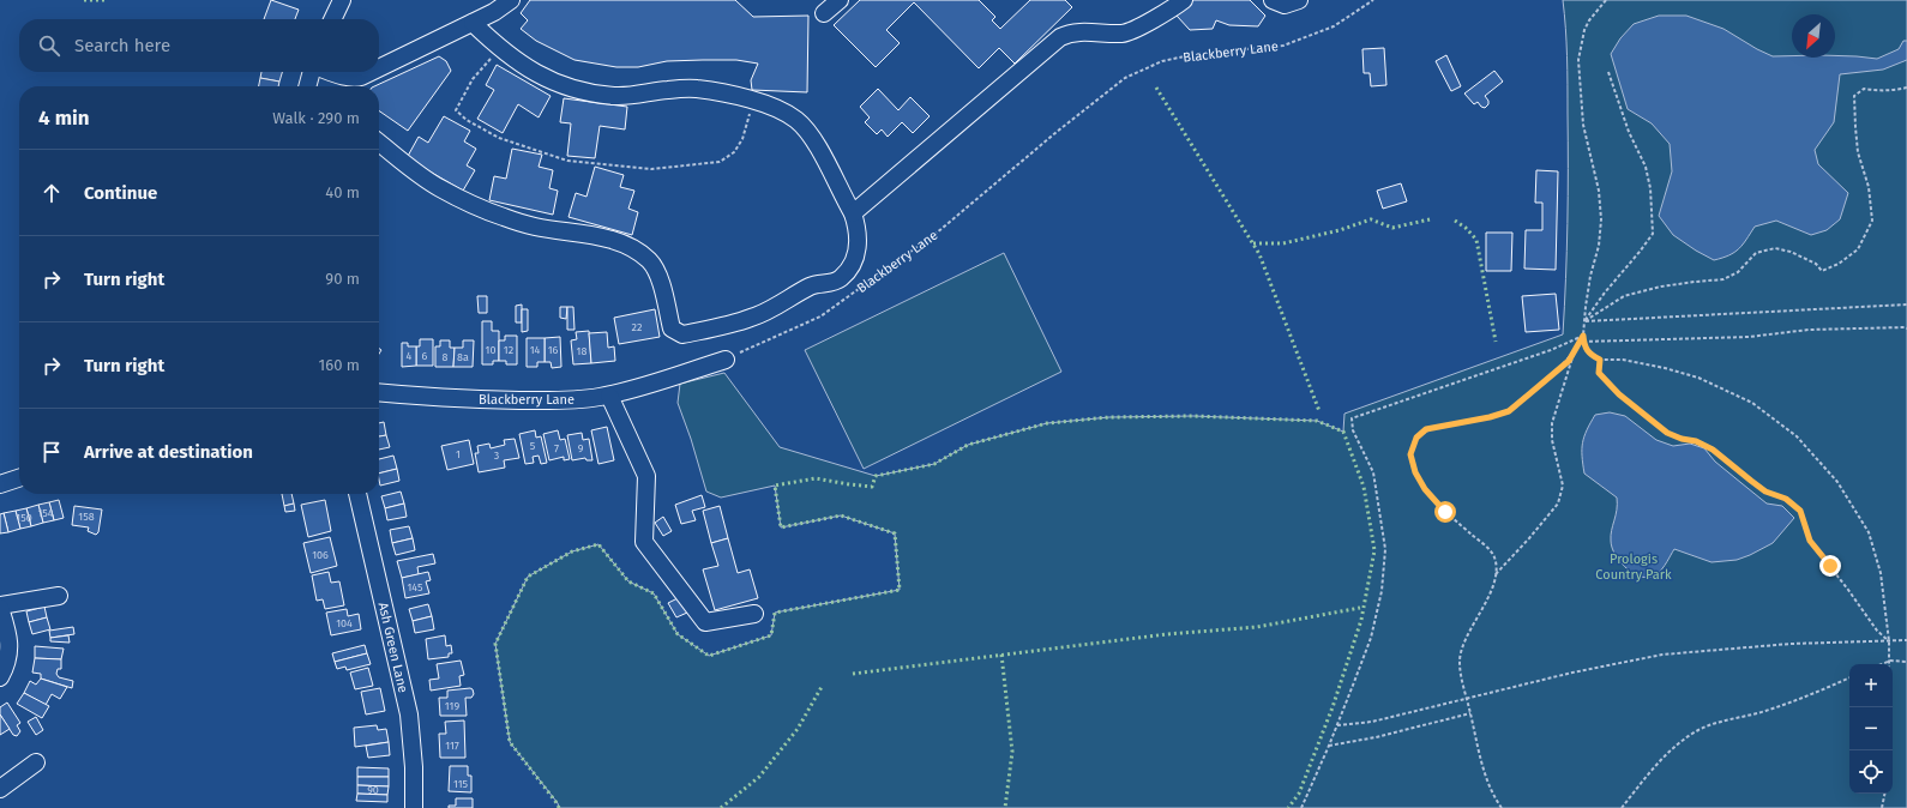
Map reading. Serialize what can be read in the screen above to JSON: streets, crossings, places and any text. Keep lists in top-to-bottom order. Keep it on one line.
{"streets":{"street":["Blackberry Lane","Ash Green Lane"]},"parks":["Prologis Country Park"],"house_numbers":["22","10","12","14","16","18","4","6","8","8a","5","7","9","1","3","154","158","150","106","145","104","119","117","115","90"],"north":"bottom left","page":{"search":"Search here","heading":["4 min","Walk · 290 m"],"list":[["Continue","40 m"],["Turn right","90 m"],["Turn right","160 m"],"Arrive at destination"],"map_buttons":["+","−"]}}
